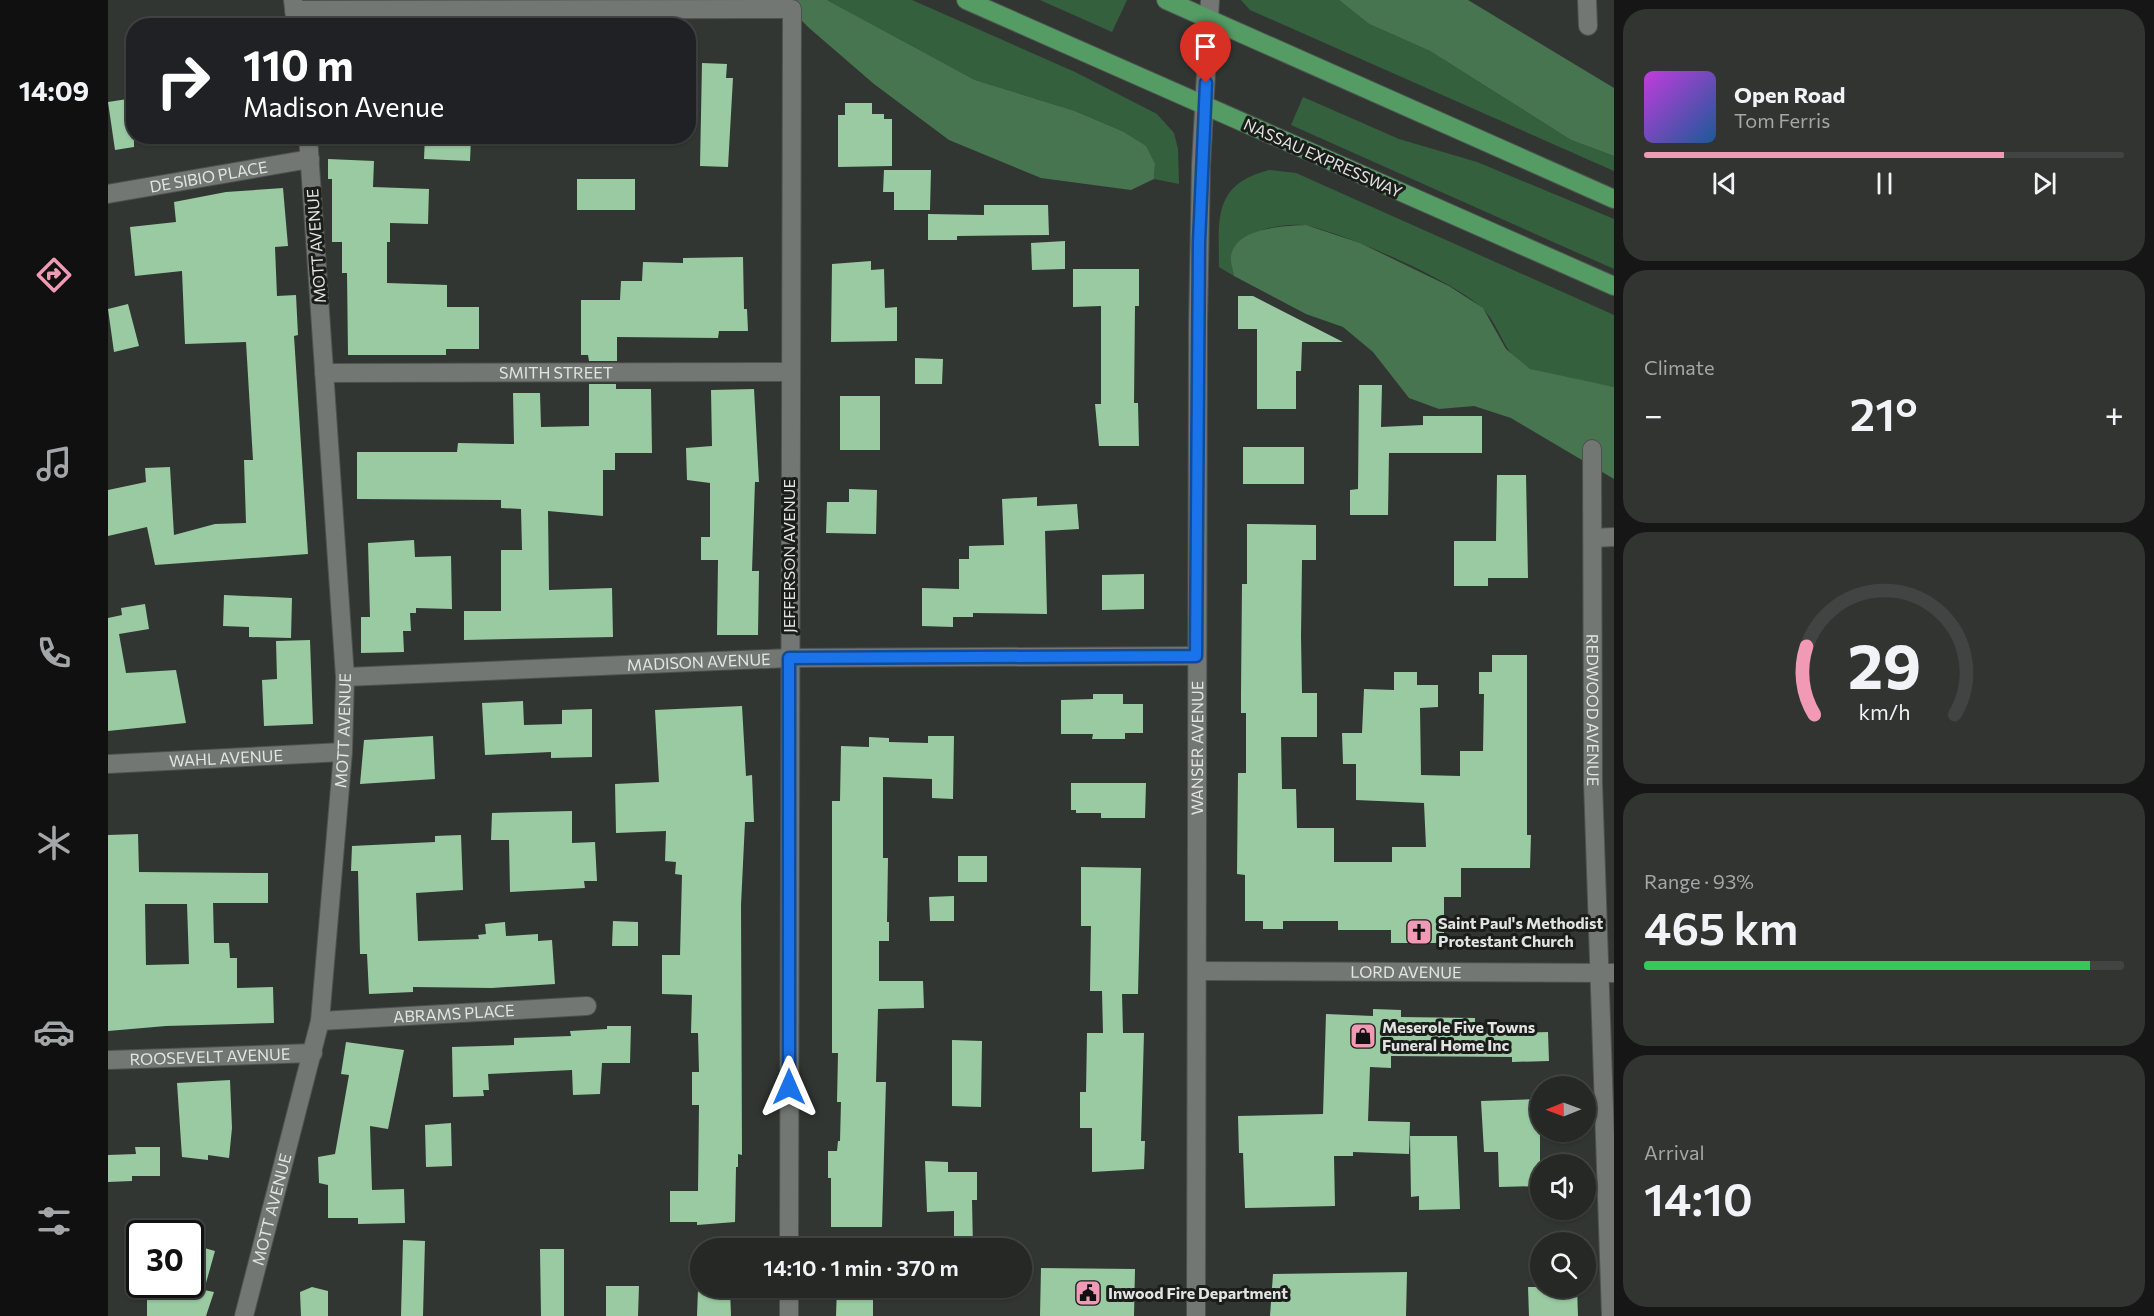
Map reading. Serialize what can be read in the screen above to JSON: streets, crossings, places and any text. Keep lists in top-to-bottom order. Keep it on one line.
{"streets":{"highway":["NASSAU EXPRESSWAY"],"street":["DE SIBIO PLACE","MOTT AVENUE","SMITH STREET","JEFFERSON AVENUE","MADISON AVENUE","REDWOOD AVENUE","WANSER AVENUE","WAHL AVENUE","LORD AVENUE","ABRAMS PLACE","ROOSEVELT AVENUE"]},"crossings":[["NASSAU EXPRESSWAY","WANSER AVENUE"],["DE SIBIO PLACE","MOTT AVENUE"],["MOTT AVENUE","SMITH STREET"],["MOTT AVENUE","MADISON AVENUE"],["MOTT AVENUE","WAHL AVENUE"],["MOTT AVENUE","ABRAMS PLACE"],["MOTT AVENUE","ROOSEVELT AVENUE"],["SMITH STREET","JEFFERSON AVENUE"],["JEFFERSON AVENUE","MADISON AVENUE"],["MADISON AVENUE","WANSER AVENUE"],["REDWOOD AVENUE","LORD AVENUE"],["WANSER AVENUE","LORD AVENUE"]],"places":{"church":["Saint Paul's Methodist Protestant Church"],"shop":["Meserole Five Towns Funeral Home Inc"],"public building":["Inwood Fire Department"]},"north":"left","page":{"tabs":"14:09","turn":["110 m","Madison Avenue"],"song":["Open Road","Tom Ferris"],"tile":["Climate",["Range · 93%","465 km"],["Arrival","14:10"]],"heat":["−","21°","+"],"limit":"30","trip":"14:10 · 1 min · 370 m","gauge":["29","km/h"]}}
